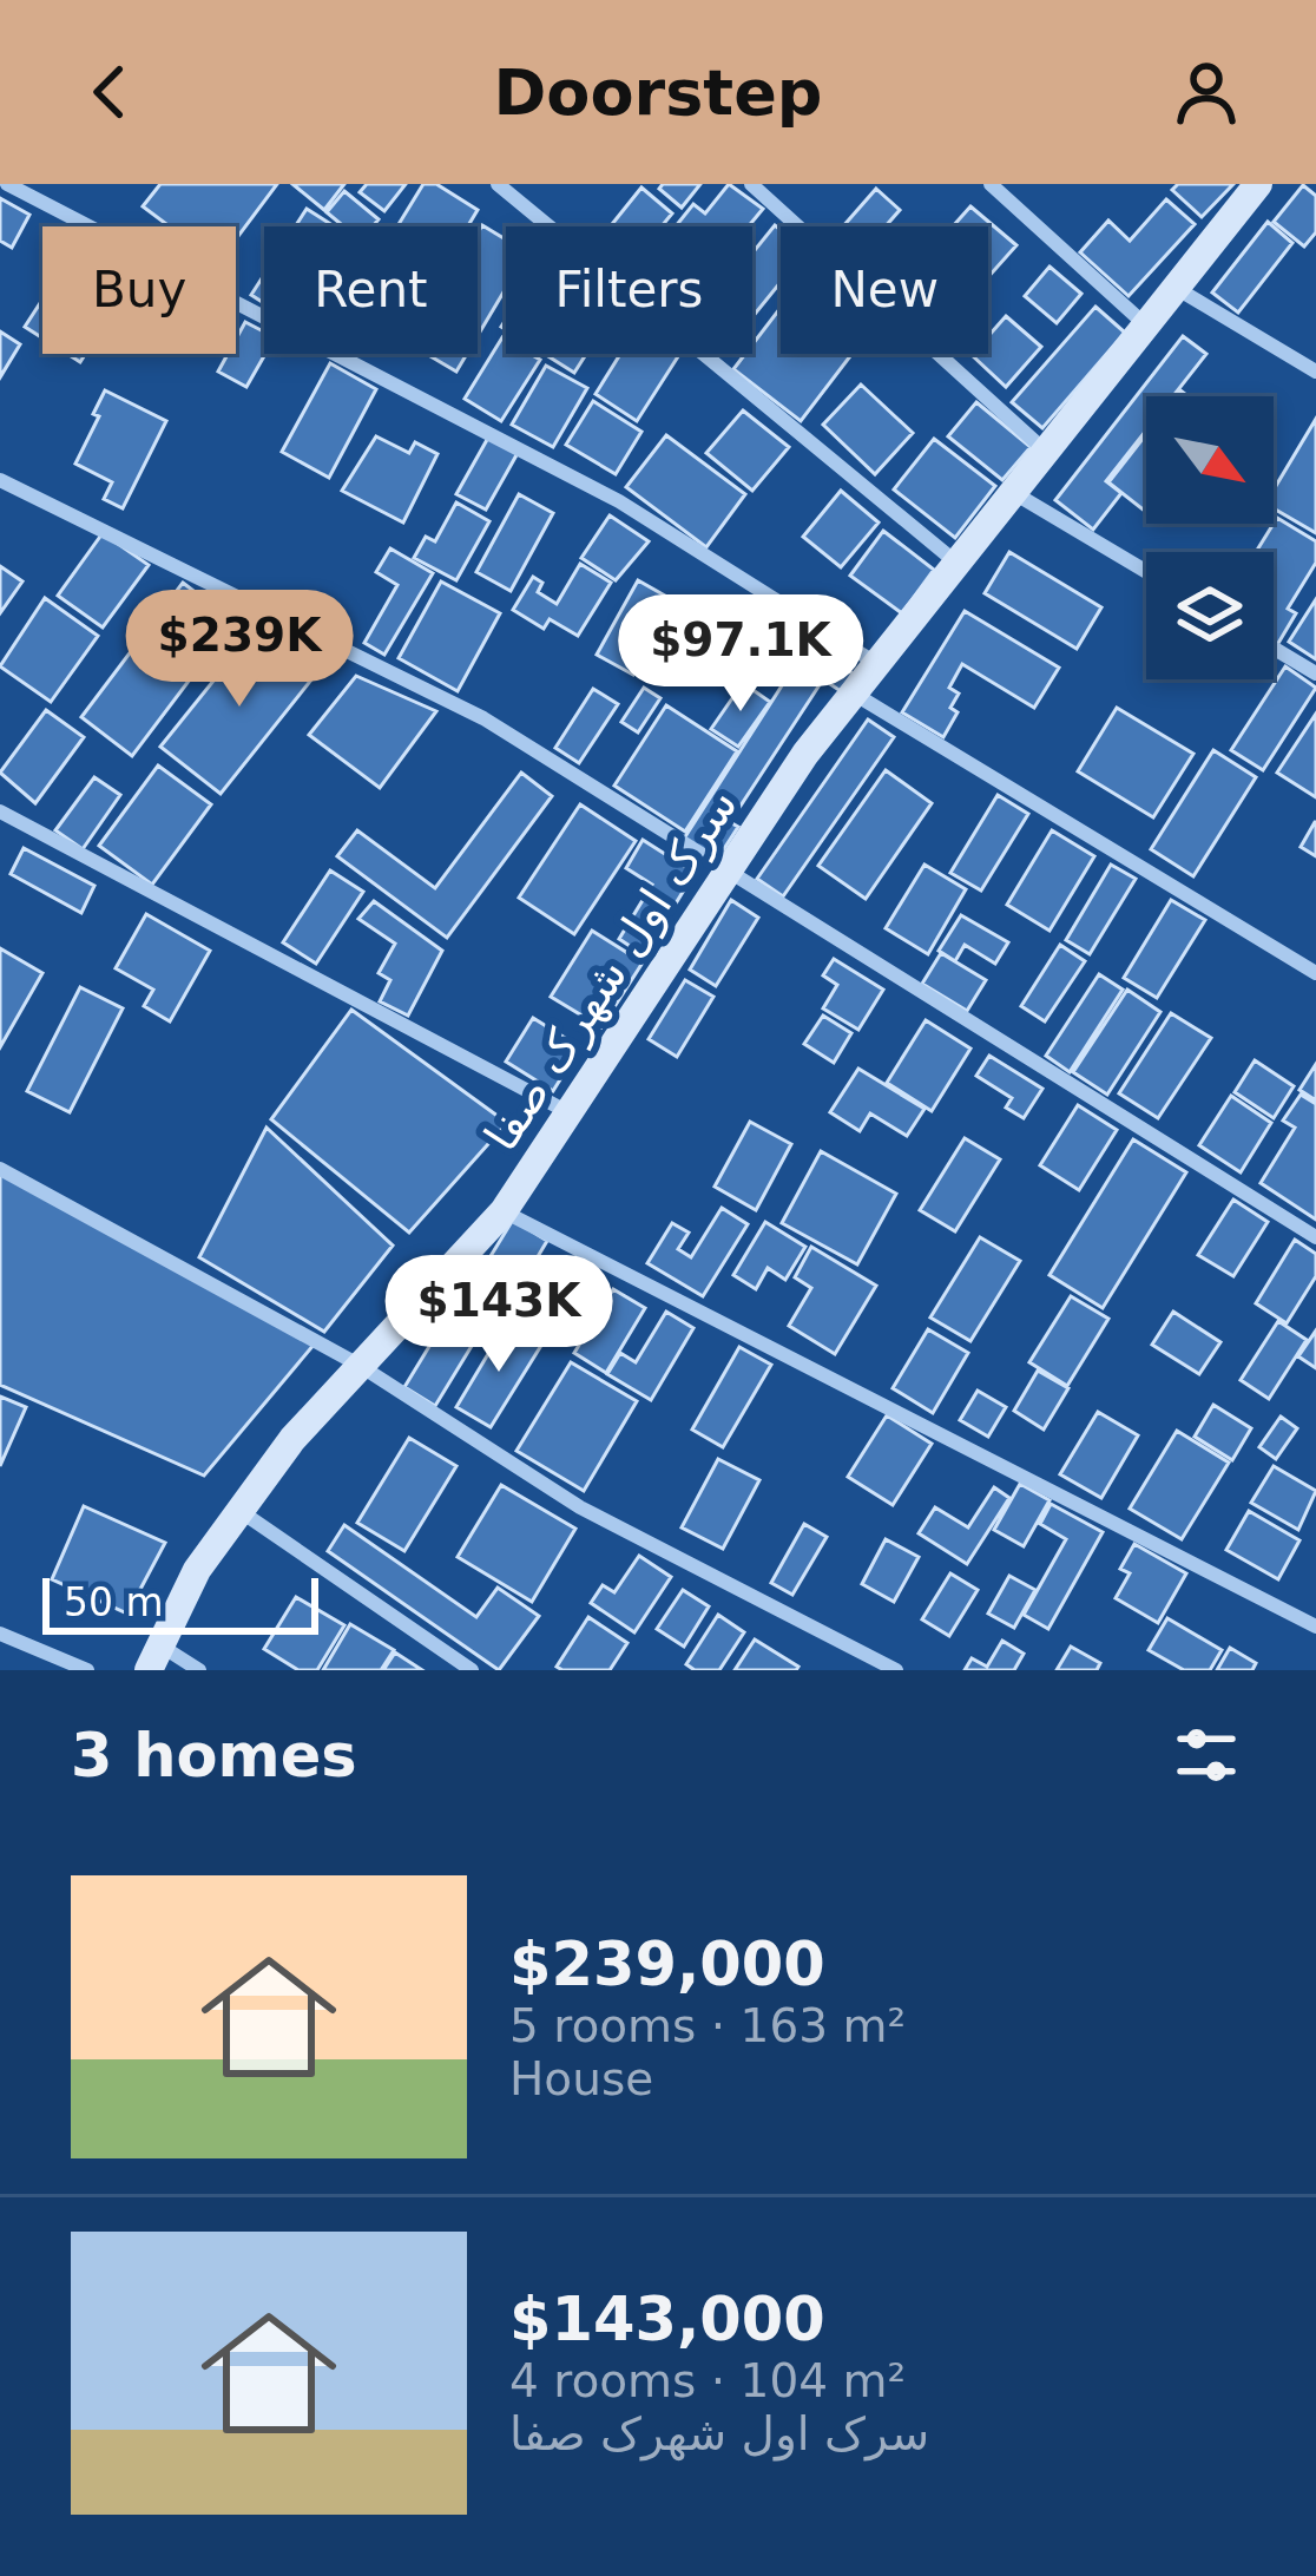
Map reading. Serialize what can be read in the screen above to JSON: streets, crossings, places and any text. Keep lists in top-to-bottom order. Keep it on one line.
{"streets":{"street":["سرک اول شهرک صفا"]},"scale_bar":"50 m","north":"bottom right","page":{"header":"Doorstep","chip":["Buy","Rent","Filters","New"],"price":["$239K","$97.1K","$143K"],"scale":"50 m","heading":"3 homes","list":[{"name":"$239,000","note":"5 rooms · 163 m² · House"},{"name":"$143,000","note":"4 rooms · 104 m² · سرک اول شهرک صفا"}]}}
